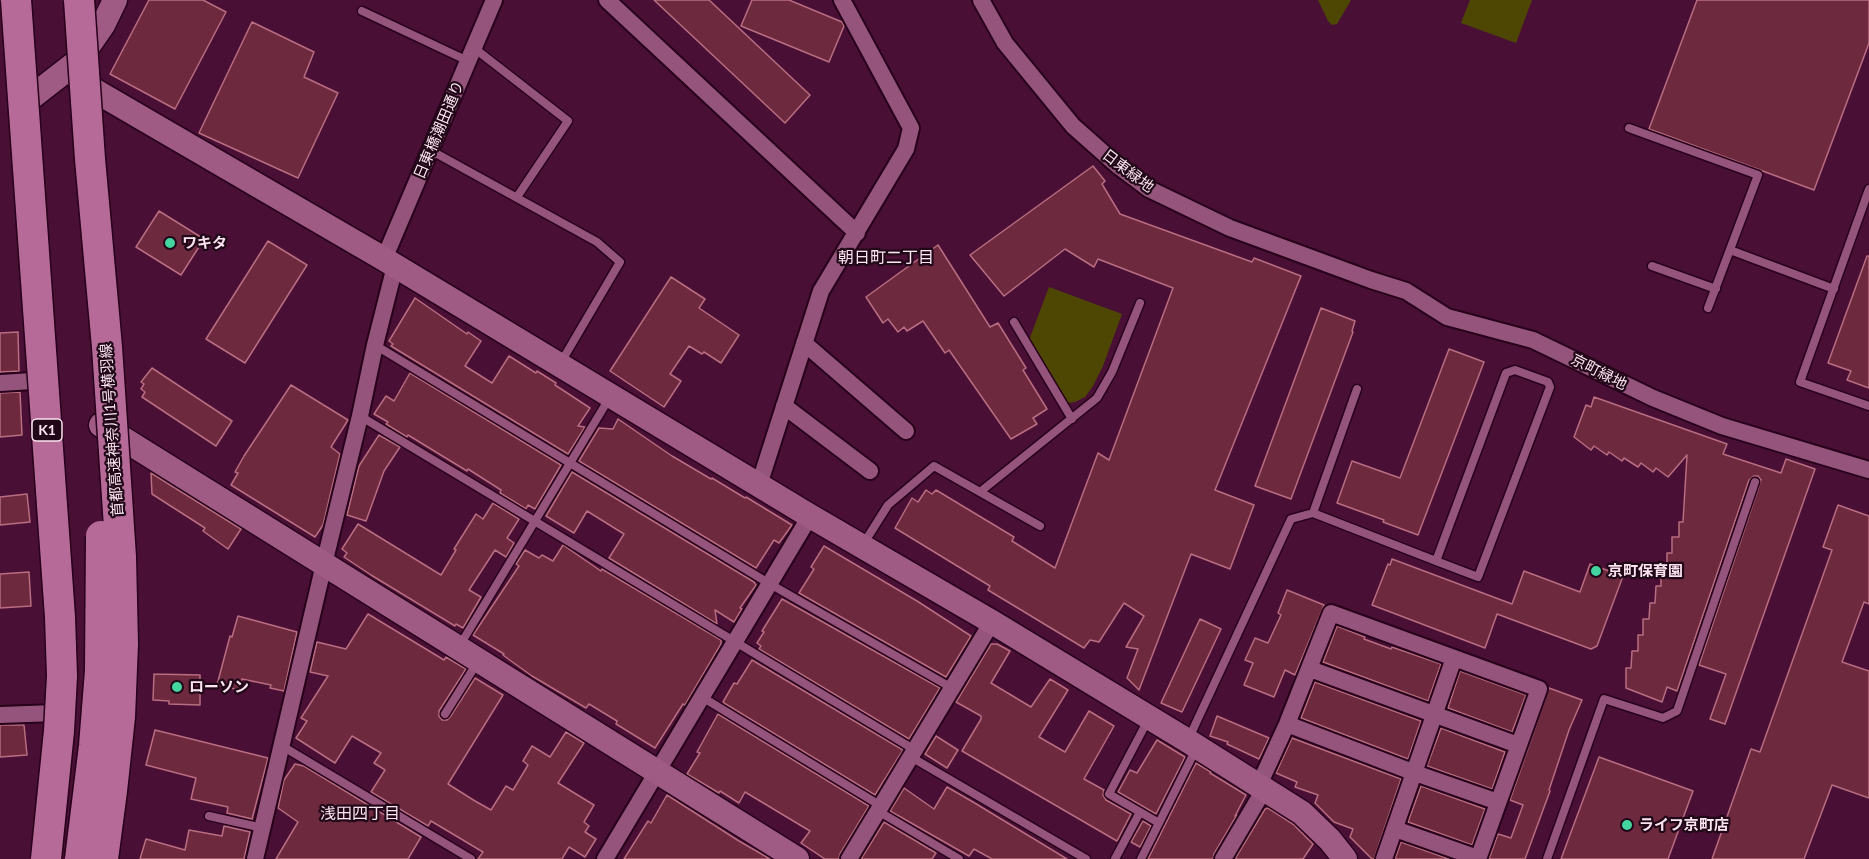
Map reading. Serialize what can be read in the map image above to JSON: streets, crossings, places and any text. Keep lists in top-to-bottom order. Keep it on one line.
{"streets":{"highway":["K1","首都高速神奈川1号横羽線"],"street":["日東橋潮田通り","日東緑地","京町緑地"]},"crossings":[["日東緑地","京町緑地"]],"districts":["朝日町二丁目","浅田四丁目"],"places":["ワキタ","京町保育園","ローソン","ライフ京町店"]}
